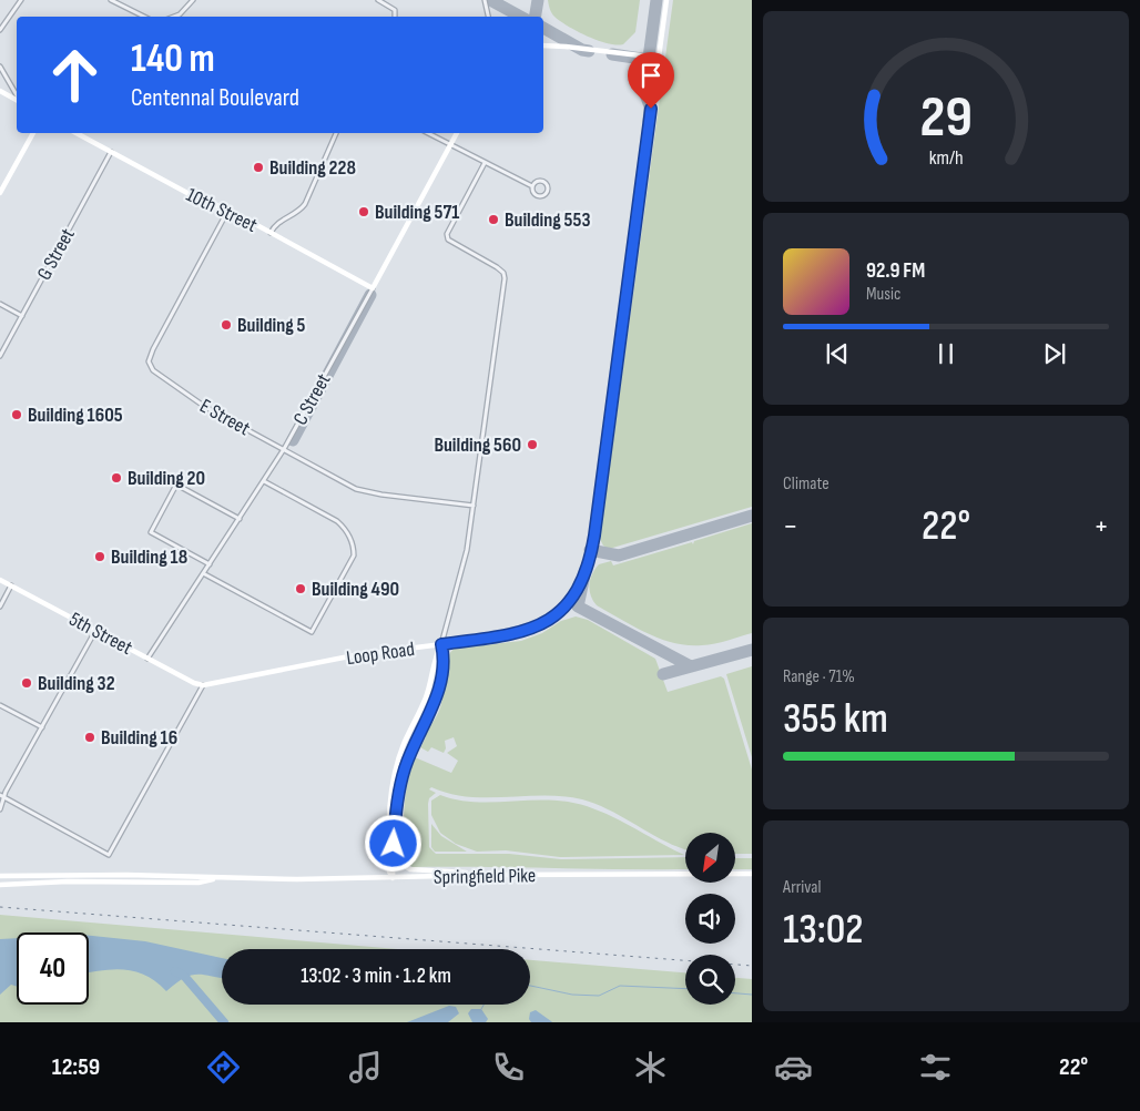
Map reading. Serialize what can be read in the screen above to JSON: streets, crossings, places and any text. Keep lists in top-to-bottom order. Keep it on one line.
{"streets":{"street":["10th Street","G Street","C Street","E Street","5th Street","Loop Road","Springfield Pike"]},"crossings":[["10th Street","G Street"],["10th Street","C Street"],["10th Street","E Street"],["C Street","E Street"],["C Street","5th Street"],["5th Street","Loop Road"]],"places":["Building 228","Building 571","Building 553","Building 5","Building 1605","Building 560","Building 20","Building 18","Building 490","Building 32","Building 16"],"north":"bottom left","page":{"turn":["140 m","Centennal Boulevard"],"song":["92.9 FM","Music"],"tile":["Climate",["Range · 71%","355 km"],["Arrival","13:02"]],"heat":["−","22°","+"],"limit":"40","trip":"13:02 · 3 min · 1.2 km","tabs":["12:59","22°"],"gauge":["29","km/h"]}}
